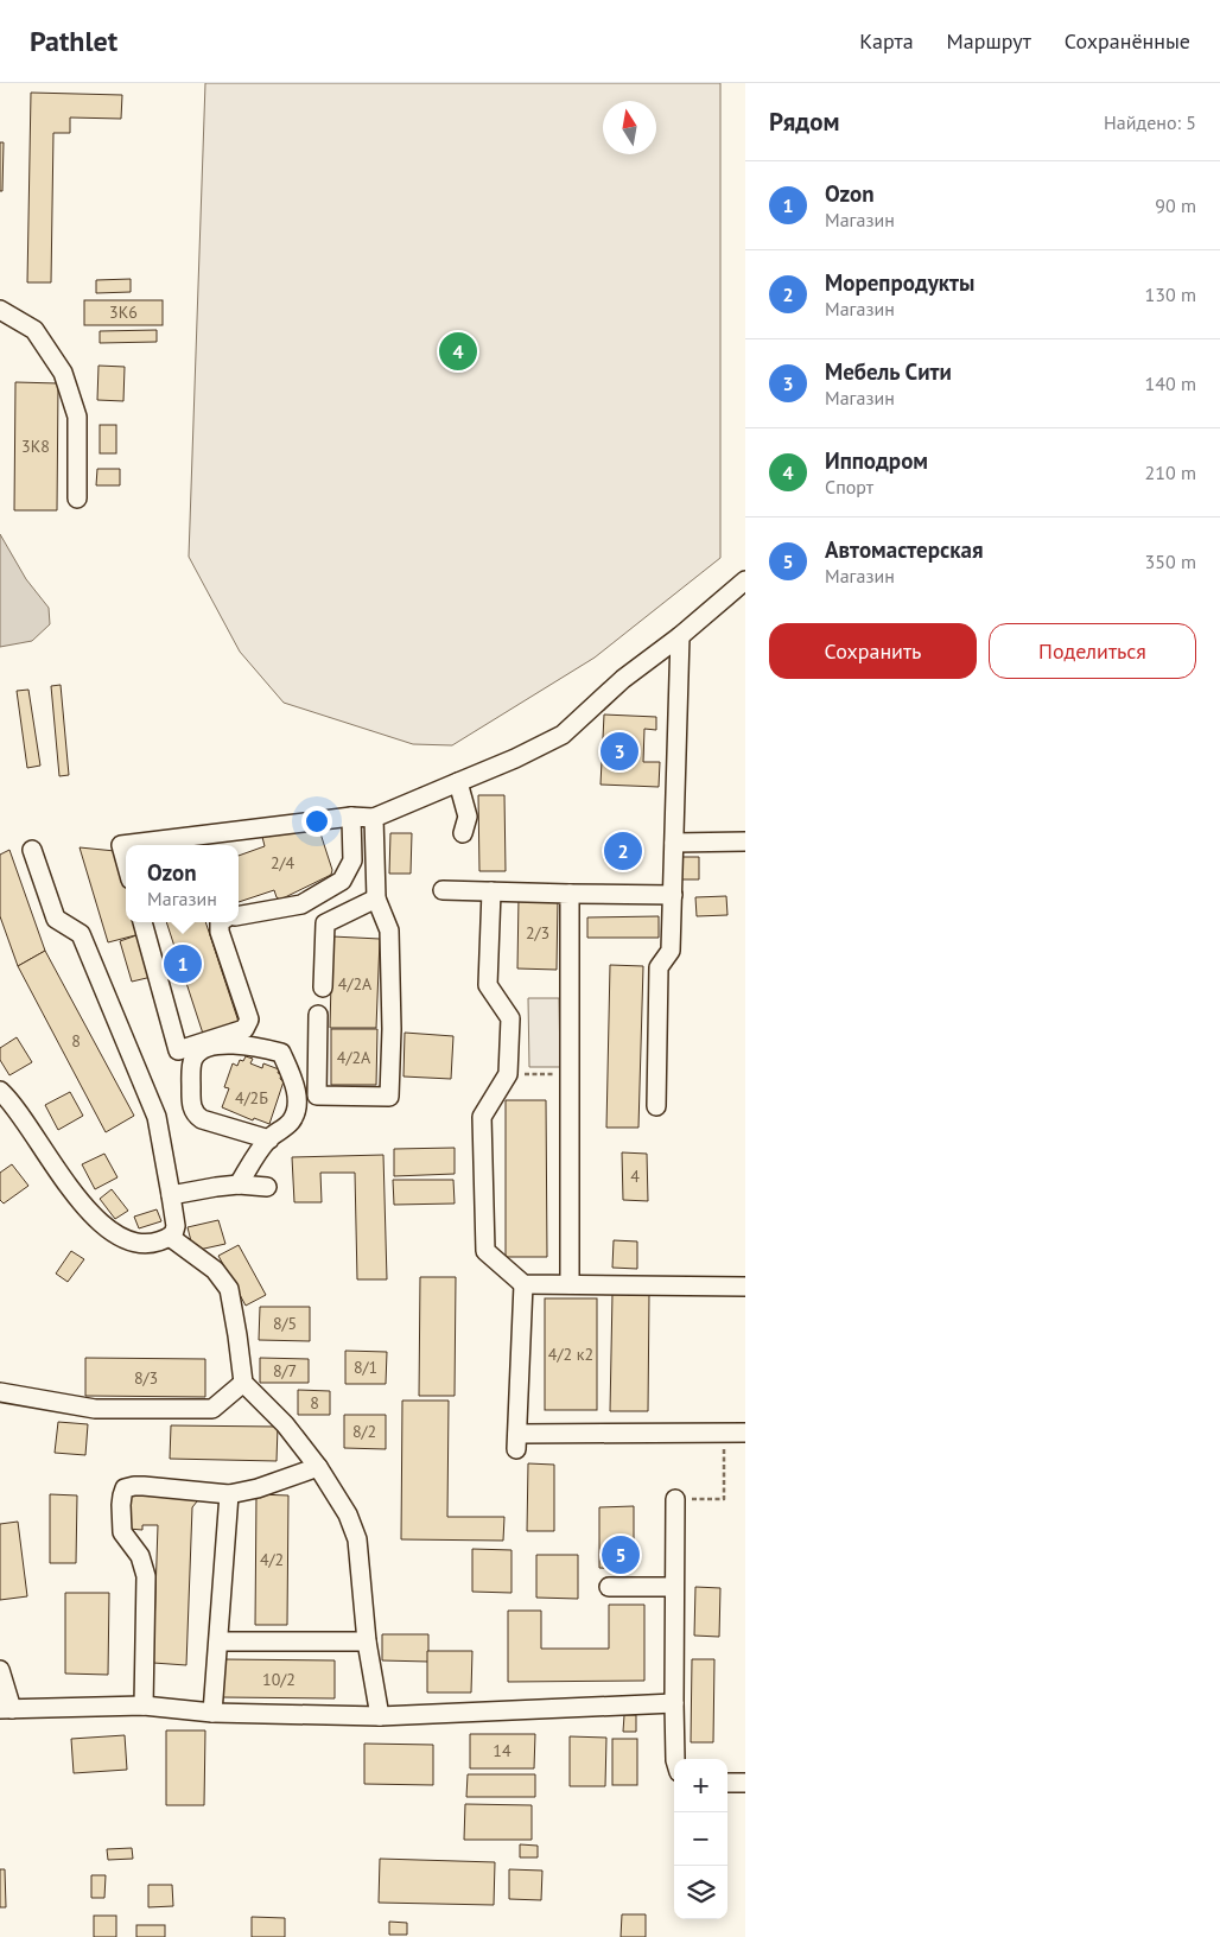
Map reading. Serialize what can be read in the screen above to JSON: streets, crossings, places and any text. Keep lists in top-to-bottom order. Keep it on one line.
{"house_numbers":["3К6","3К8","2/4","2/3","4/2А","8","4/2А","4/2Б","4","8/5","4/2 к2","8/1","8/7","8/3","8","8/2","4/2","10/2","14"],"north":"top","page":{"header":"Pathlet","nav":["Карта","Маршрут","Сохранённые"],"heading":["Рядом","Найдено: 5"],"list":[{"mark":"1","name":"Ozon","note":"Магазин","value":"90 m"},{"mark":"2","name":"Морепродукты","note":"Магазин","value":"130 m"},{"mark":"3","name":"Мебель Сити","note":"Магазин","value":"140 m"},{"mark":"4","name":"Ипподром","note":"Спорт","value":"210 m"},{"mark":"5","name":"Автомастерская","note":"Магазин","value":"350 m"}],"pins":["4","3","2","1","5"],"buttons":["Сохранить","Поделиться"],"popup":["Ozon","Магазин"],"map_buttons":["+","−"]}}
